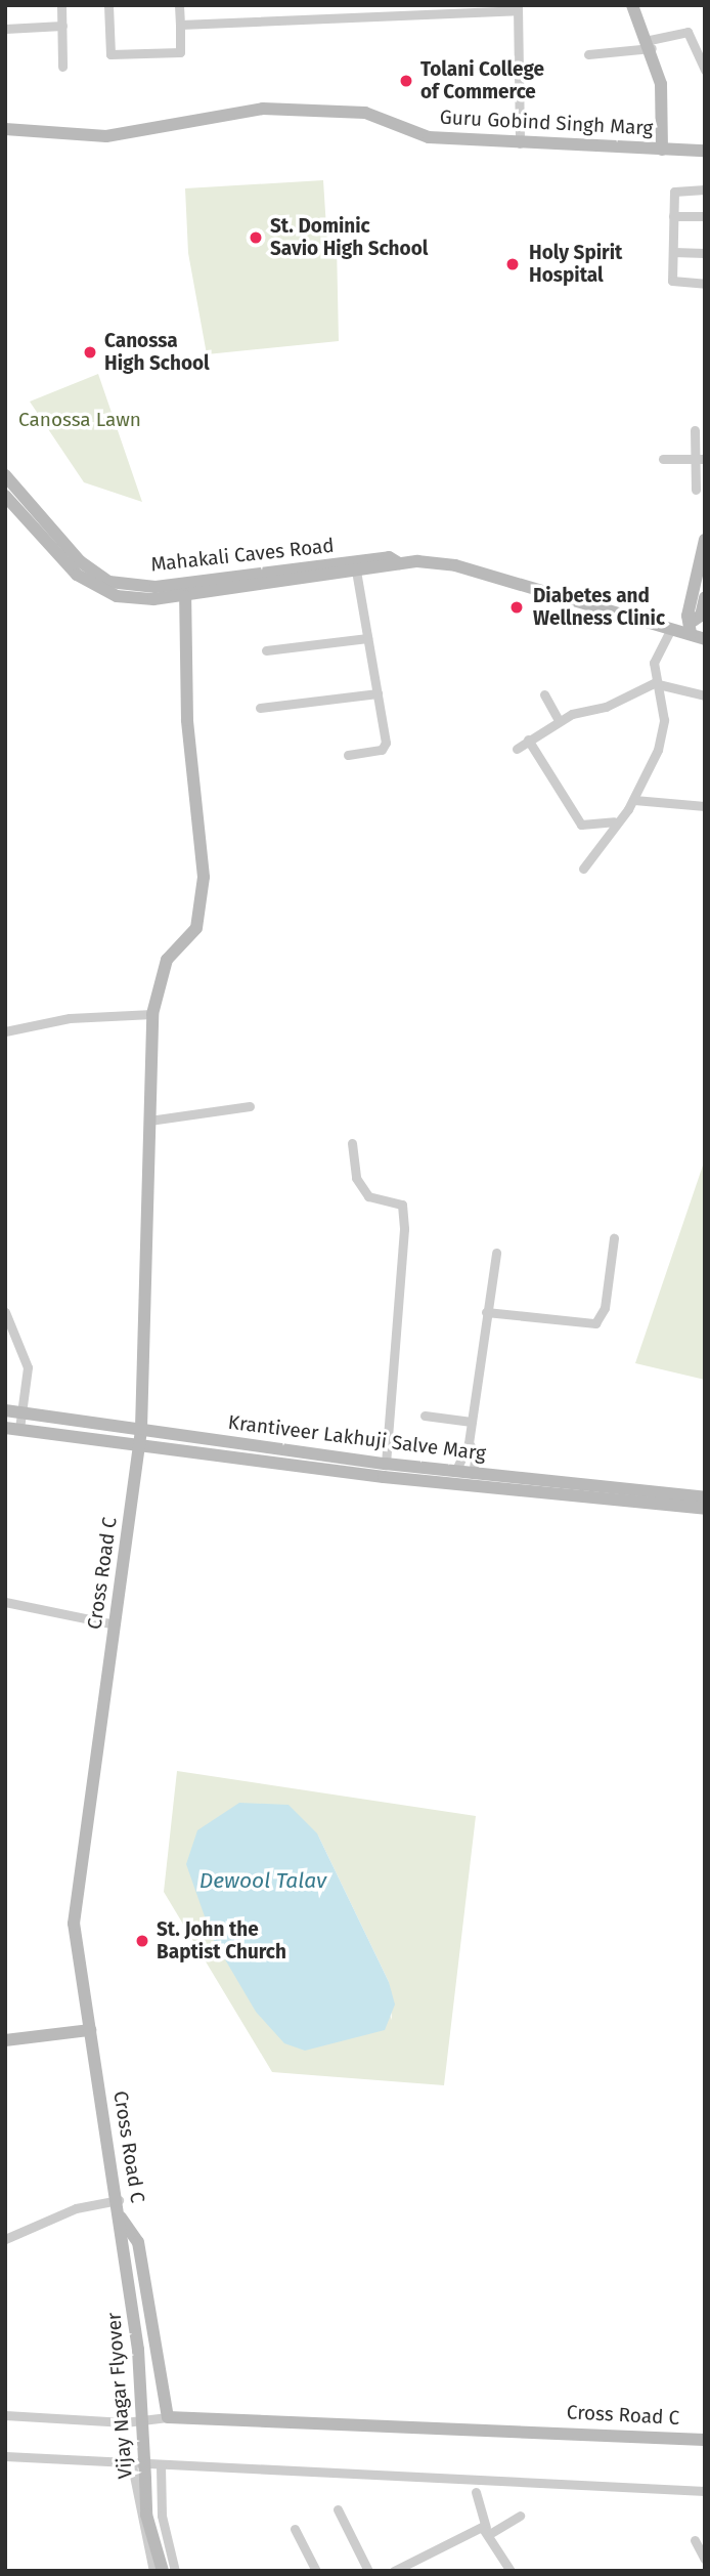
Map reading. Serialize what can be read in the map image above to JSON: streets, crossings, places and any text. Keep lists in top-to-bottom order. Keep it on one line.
{"streets":{"main road":["Guru Gobind Singh Marg","Mahakali Caves Road","Krantiveer Lakhuji Salve Marg","Cross Road C","Vijay Nagar Flyover"]},"crossings":[["Mahakali Caves Road","Cross Road C"],["Krantiveer Lakhuji Salve Marg","Cross Road C"],["Cross Road C","Vijay Nagar Flyover"]],"water":["Dewool Talav"],"parks":["Canossa Lawn"],"places":["Tolani College of Commerce","St. Dominic Savio High School","Holy Spirit Hospital","Canossa High School","Diabetes and Wellness Clinic","St. John the Baptist Church"]}
